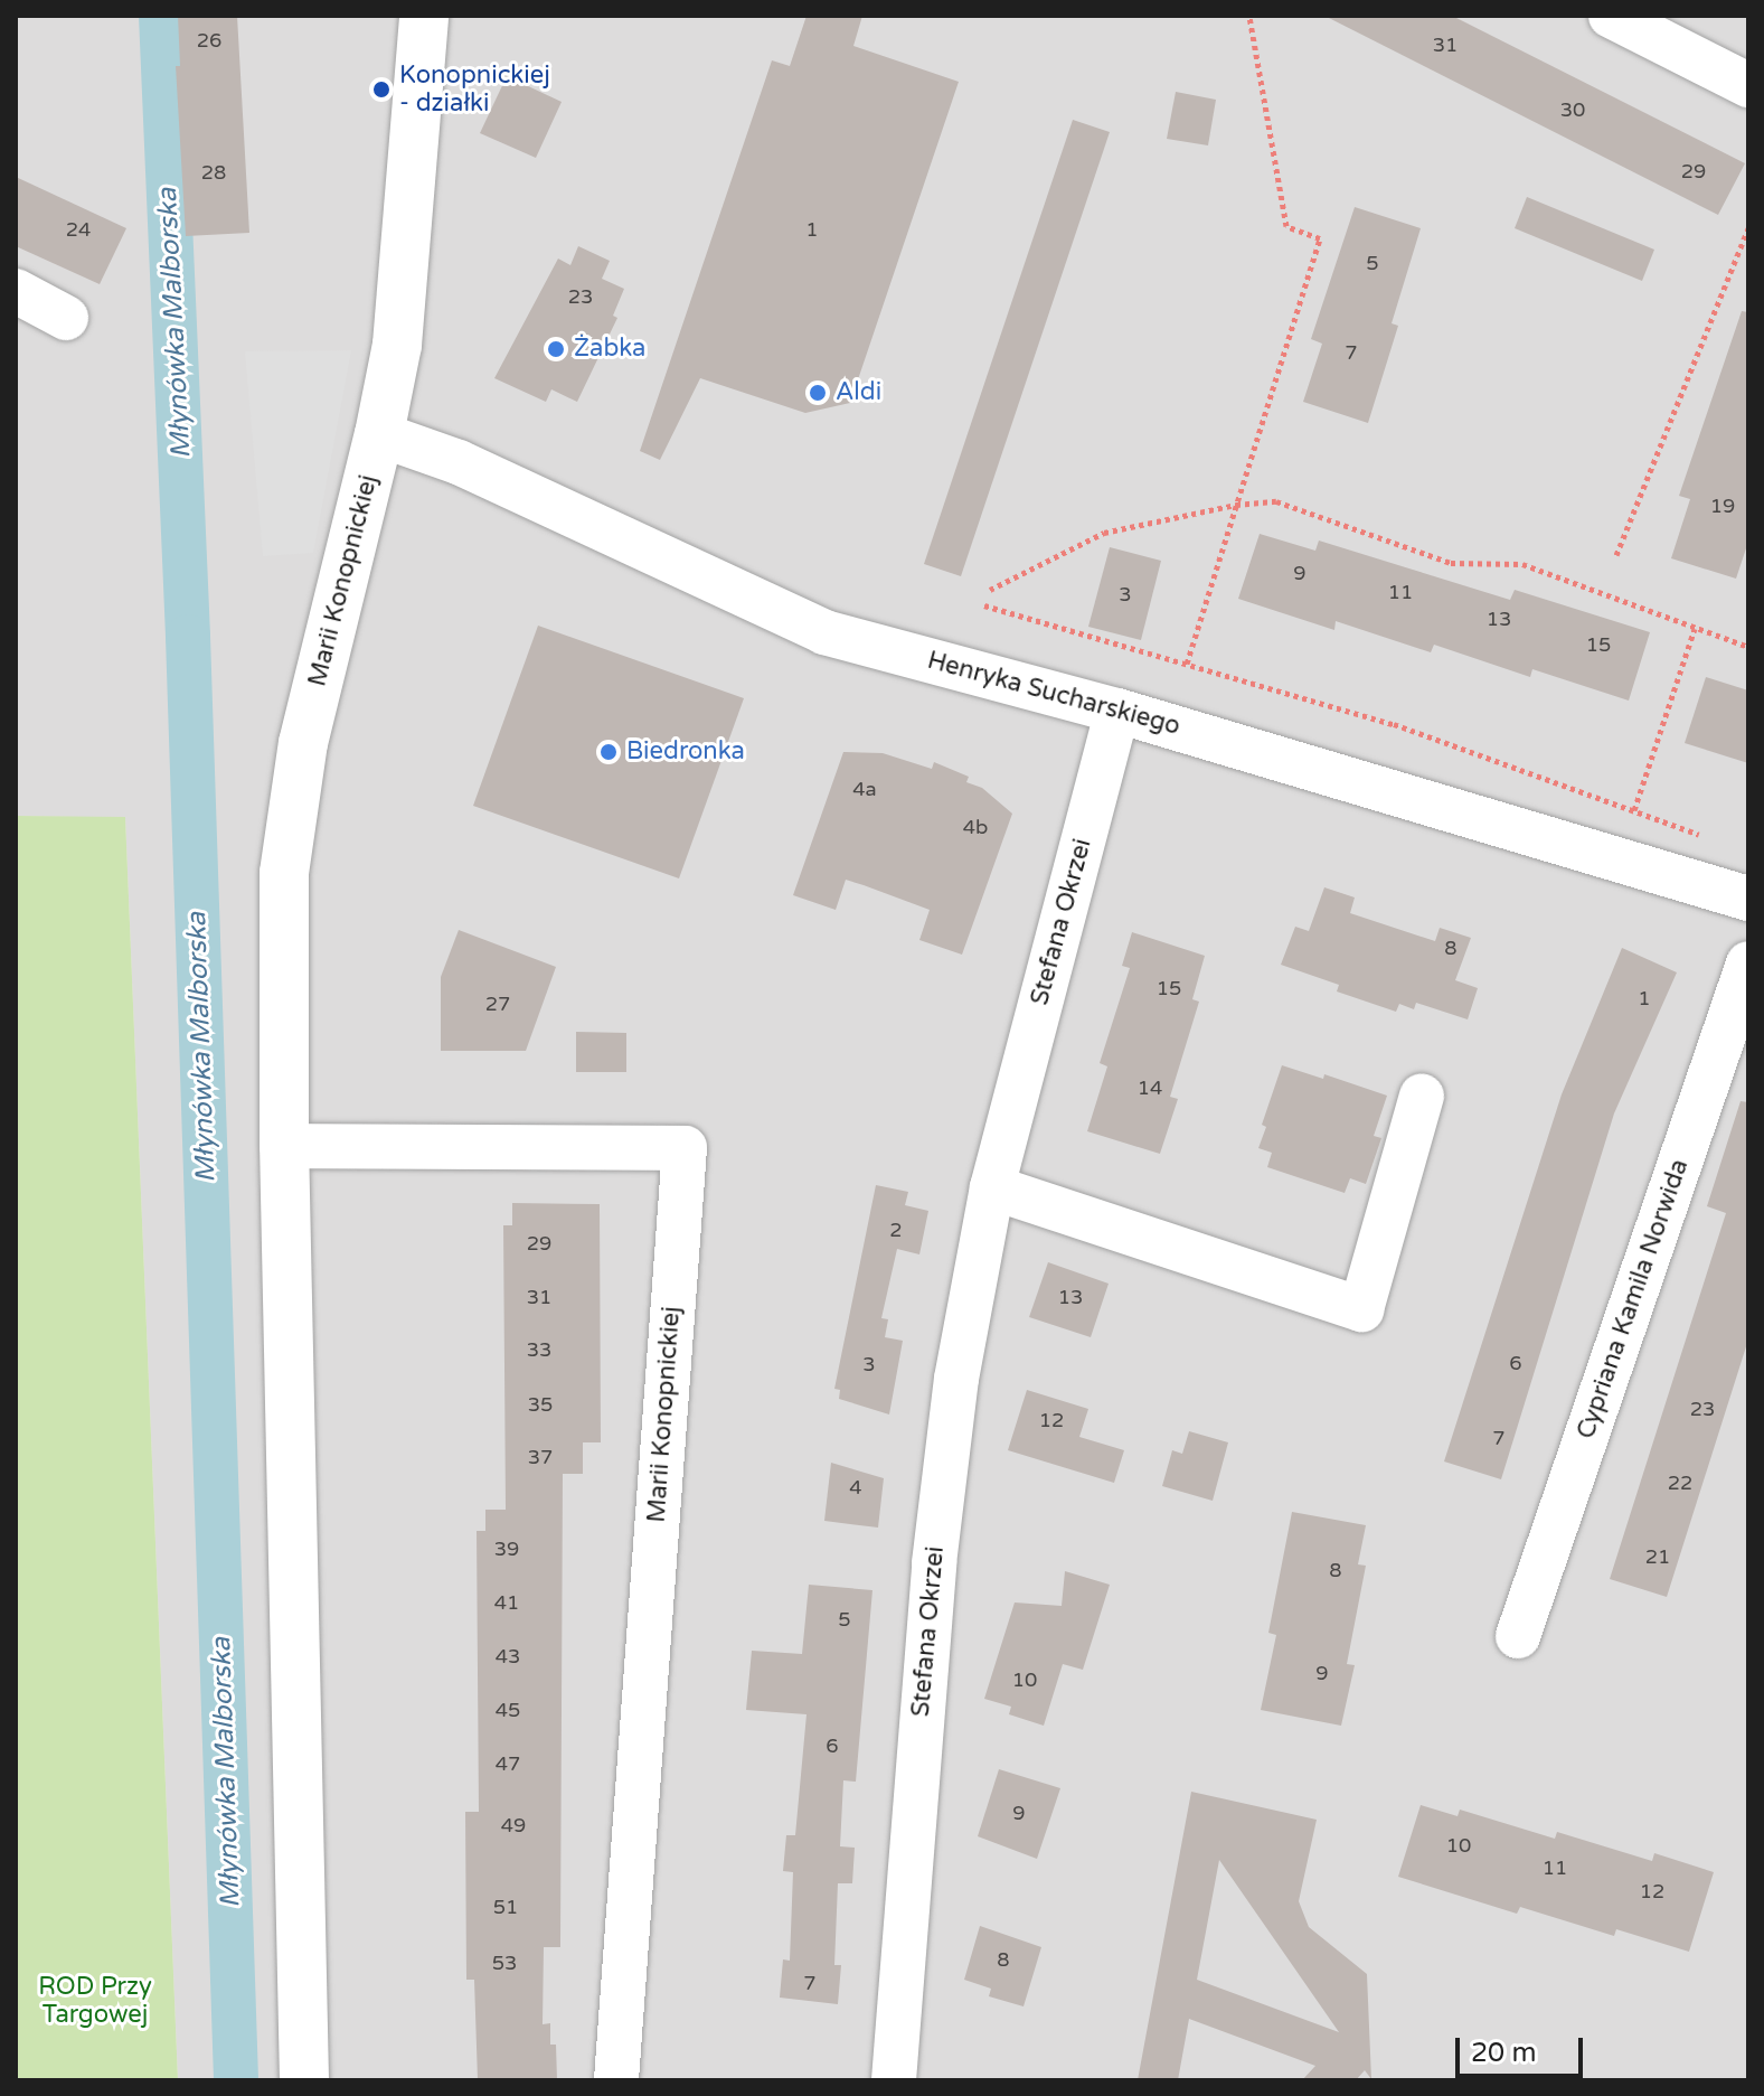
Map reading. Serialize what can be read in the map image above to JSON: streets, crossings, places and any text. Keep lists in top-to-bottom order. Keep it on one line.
{"streets":{"street":["Marii Konopnickiej","Henryka Sucharskiego","Stefana Okrzei","Cypriana Kamila Norwida"]},"crossings":[["Marii Konopnickiej","Henryka Sucharskiego"],["Henryka Sucharskiego","Stefana Okrzei"]],"water":["Młynówka Malborska"],"parks":["ROD Przy Targowej"],"places":["Konopnickiej - działki","Żabka","Aldi","Biedronka"],"house_numbers":["26","31","30","29","28","24","1","5","23","7","19","9","11","3","13","15","4a","4b","8","15","1","27","14","2","29","31","13","33","6","3","35","23","12","7","37","22","4","39","21","8","41","5","43","9","10","45","6","47","9","49","10","11","12","51","8","53","7"],"scale_bar":"20 m"}
